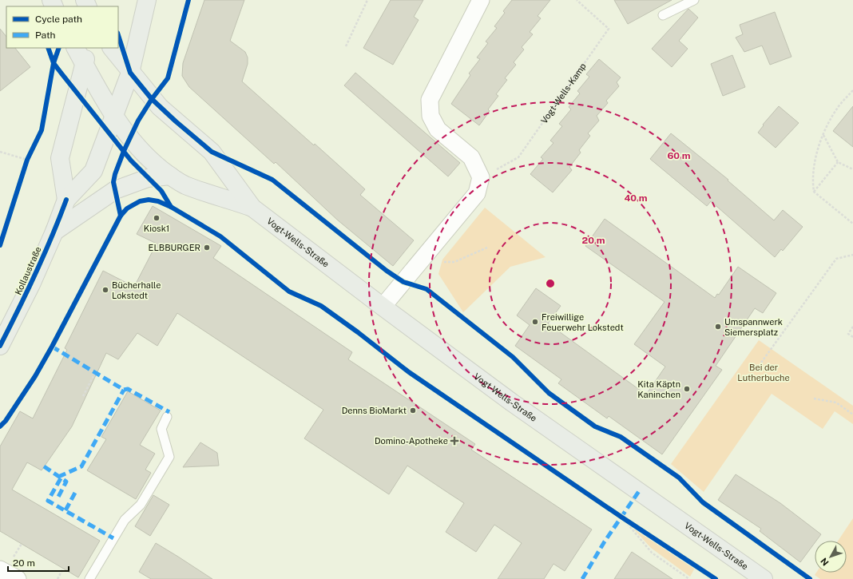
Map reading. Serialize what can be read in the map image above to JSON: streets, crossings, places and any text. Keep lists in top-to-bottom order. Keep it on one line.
{"streets":{"main road":["Vogt-Wells-Straße","Kollaustraße"],"path":["Vogt-Wells-Kamp"]},"crossings":[["Vogt-Wells-Straße","Kollaustraße"]],"parks":["Bei der Lutherbuche"],"places":{"other":["Kiosk1","ELBBURGER","Bücherhalle Lokstedt","Freiwillige Feuerwehr Lokstedt","Umspannwerk Siemersplatz","Kita Käptn Kaninchen","Denns BioMarkt"],"health":["Domino-Apotheke"]},"legend":["Cycle path","Path"],"scale_bar":"20 m","north":"bottom left","rings":["60 m","40 m","20 m"]}
